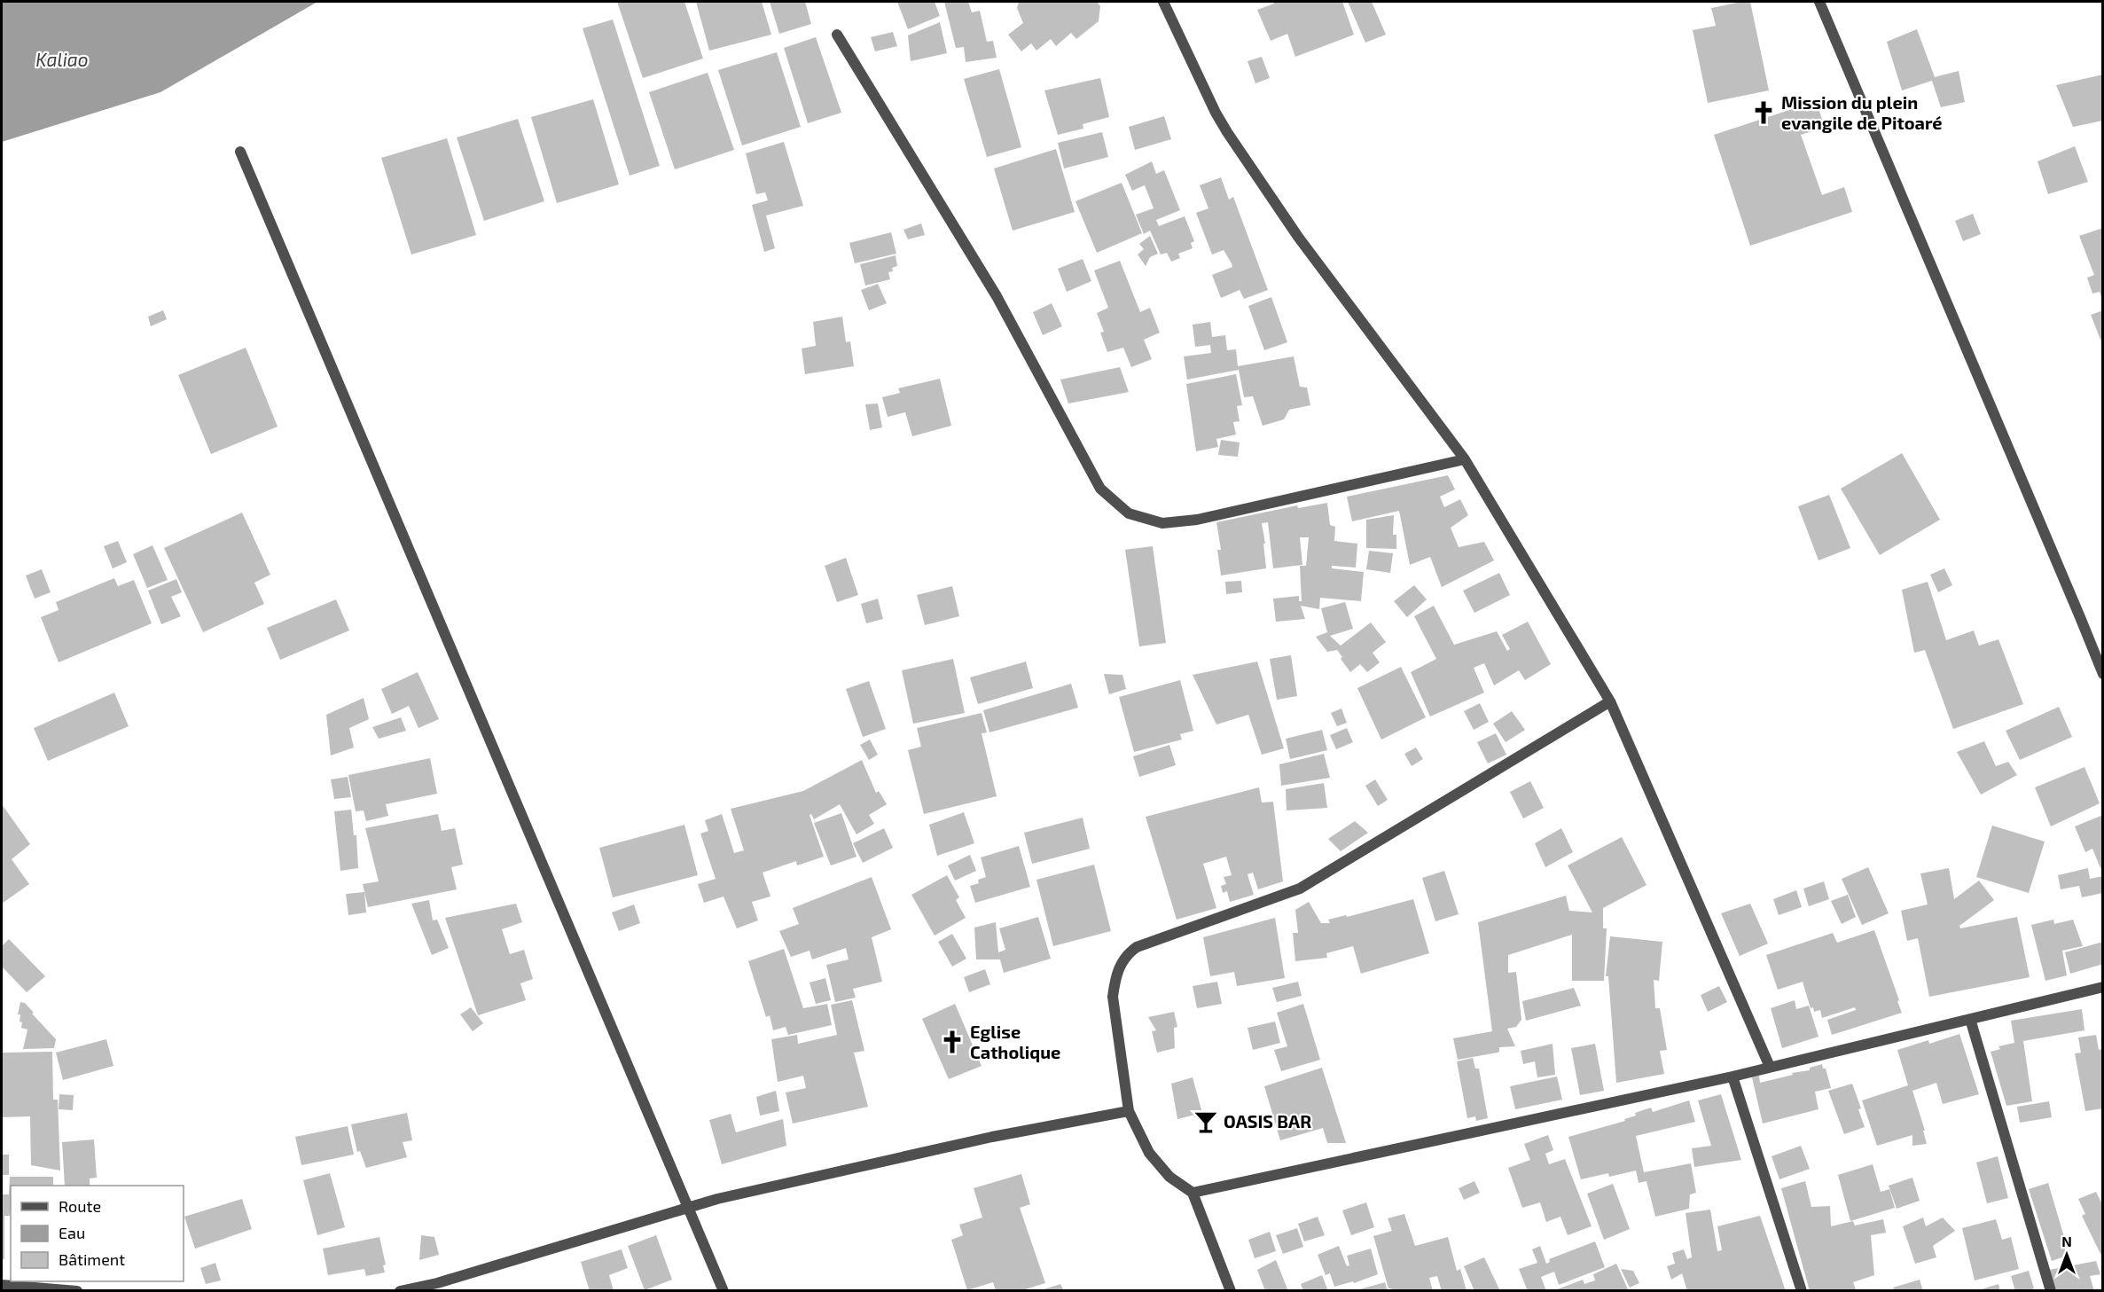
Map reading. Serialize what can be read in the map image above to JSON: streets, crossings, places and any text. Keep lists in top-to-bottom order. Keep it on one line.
{"water":["Kaliao"],"places":{"church":["Mission du plein evangile de Pitoaré","Eglise Catholique"],"bar":["OASIS BAR"]},"legend":["Route","Eau","Bâtiment"],"north":"top"}
